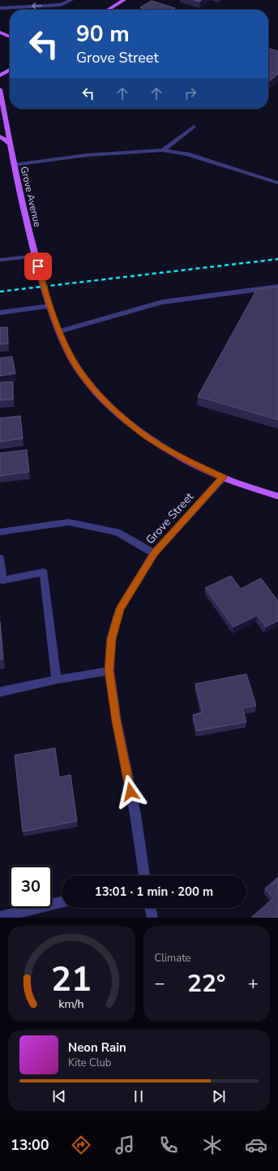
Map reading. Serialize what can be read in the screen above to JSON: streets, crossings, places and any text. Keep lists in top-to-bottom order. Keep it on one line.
{"streets":{"main road":["Grove Avenue"],"street":["Grove Street"]},"page":{"turn":["90 m","Grove Street"],"limit":"30","trip":"13:01 · 1 min · 200 m","tile":"Climate","heat":["−","22°","+"],"song":["Neon Rain","Kite Club"],"tabs":"13:00","gauge":["21","km/h"]}}
